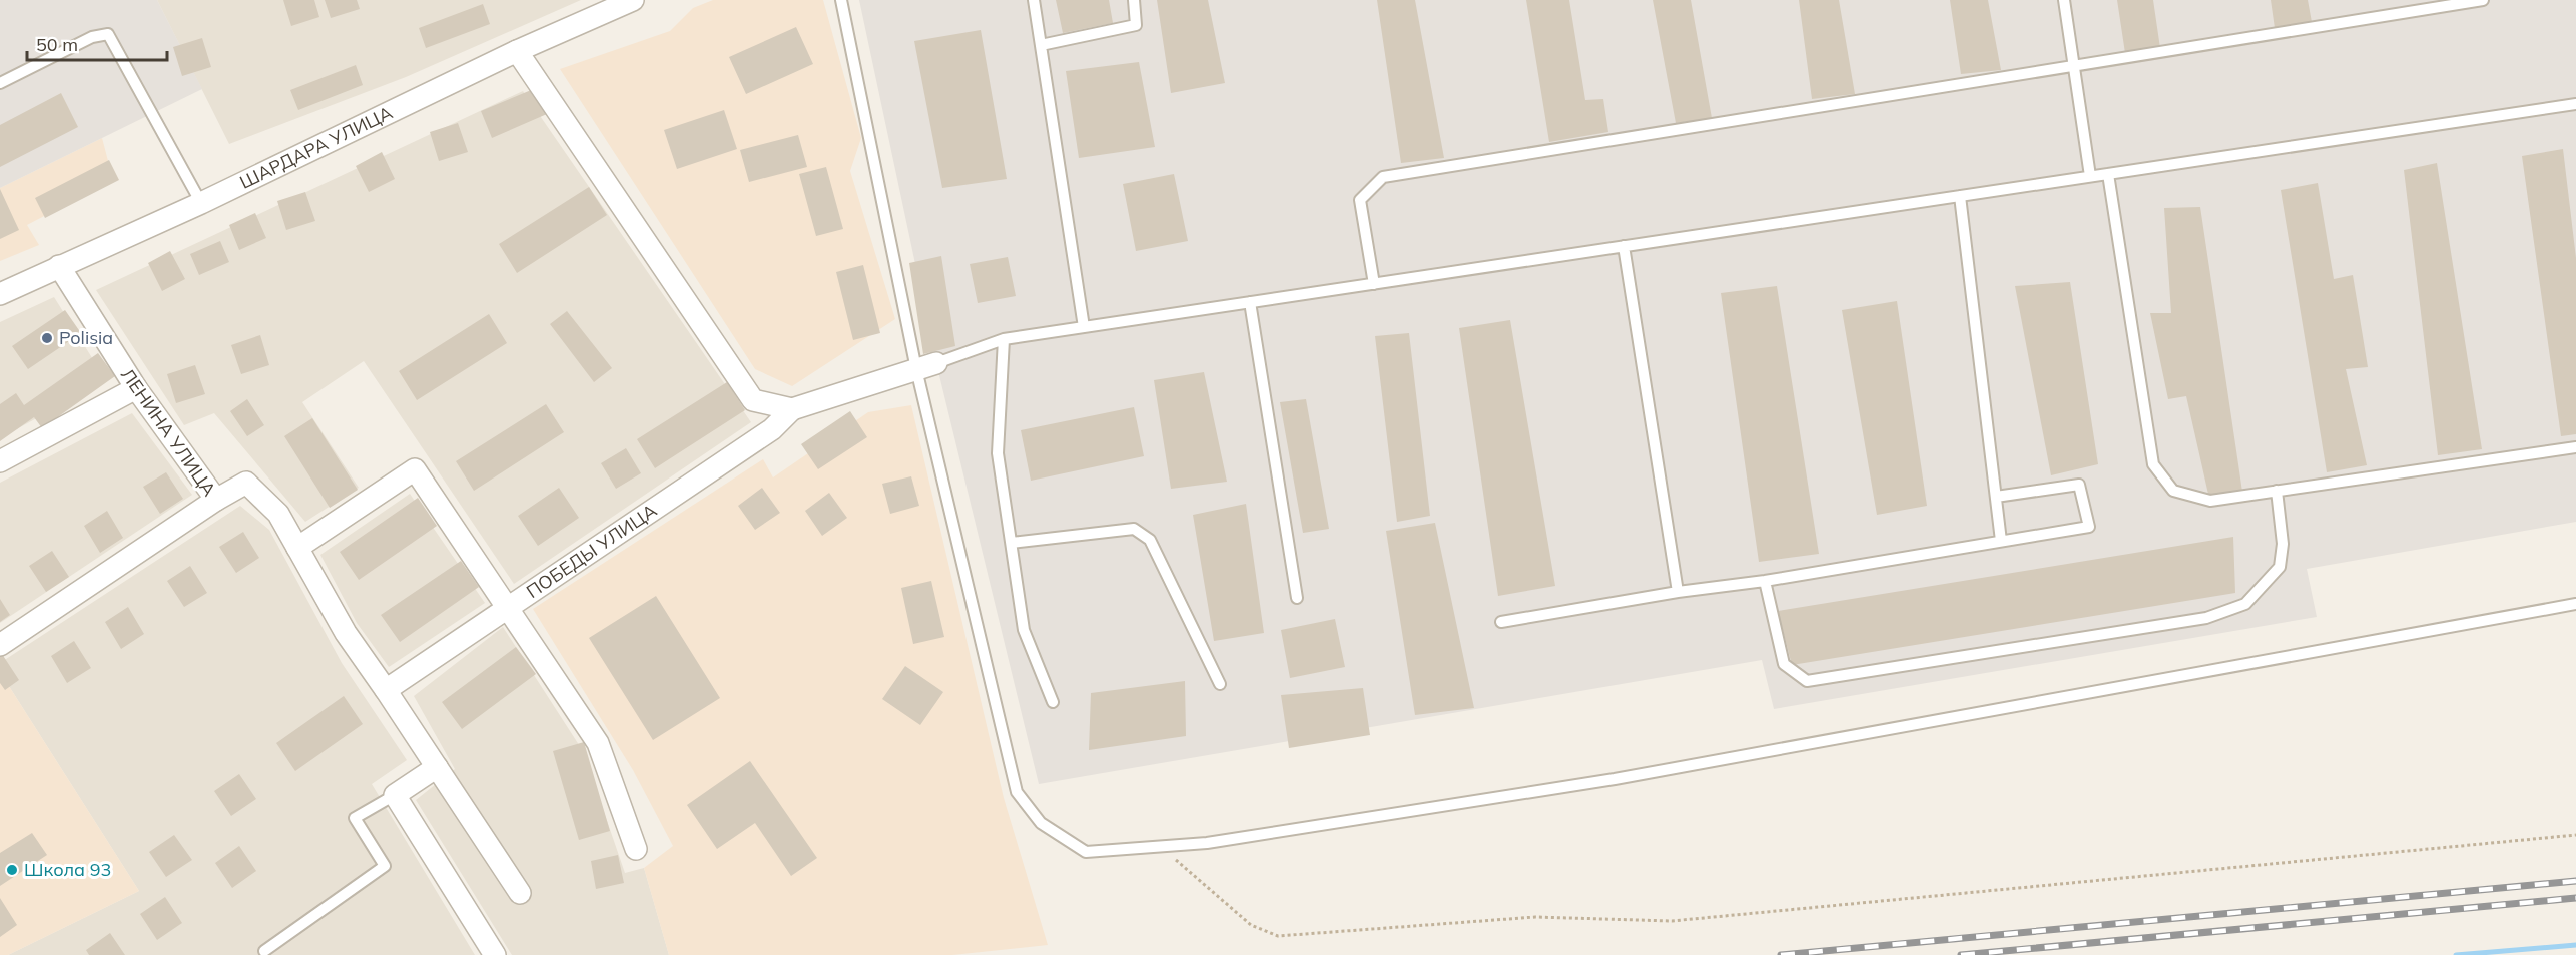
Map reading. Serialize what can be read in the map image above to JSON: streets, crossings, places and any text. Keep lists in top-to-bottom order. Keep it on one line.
{"streets":{"street":["ШАРДАРА УЛИЦА","ЛЕНИНА УЛИЦА","ПОБЕДЫ УЛИЦА"]},"crossings":[["ШАРДАРА УЛИЦА","ЛЕНИНА УЛИЦА"]],"places":["Polisia","Школа 93"],"scale_bar":"50 m"}
